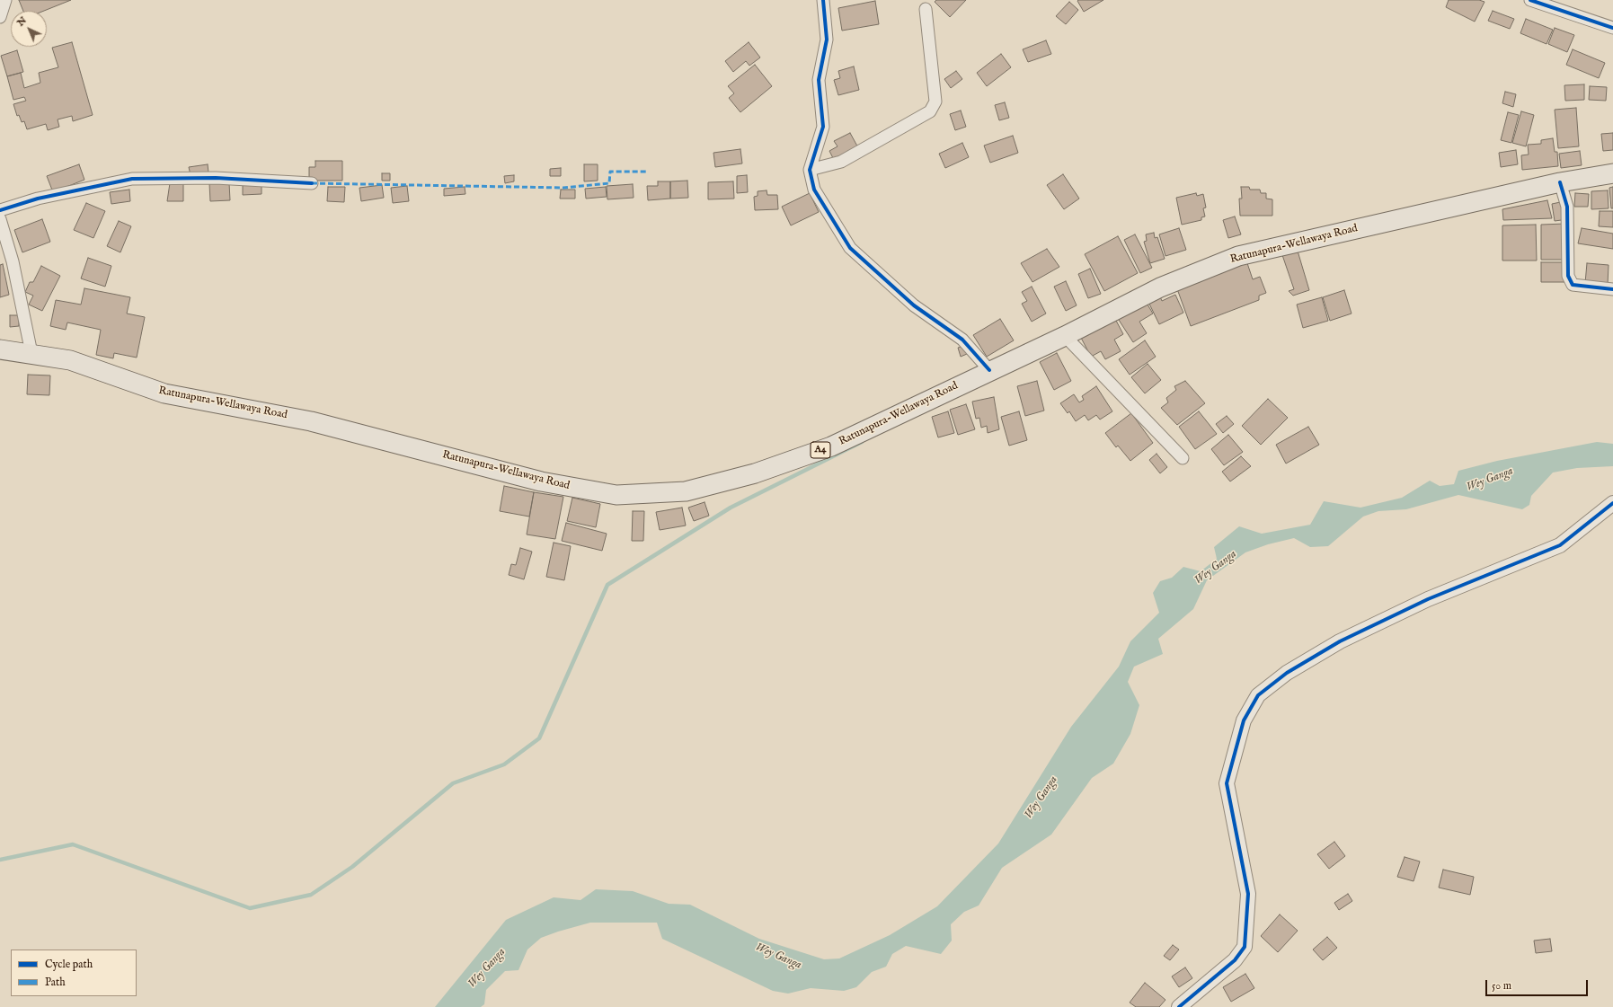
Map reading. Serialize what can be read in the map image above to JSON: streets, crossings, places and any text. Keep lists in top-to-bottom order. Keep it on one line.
{"streets":{"highway":["Ratunapura-Wellawaya Road","A4"]},"water":["Wey Ganga"],"legend":["Cycle path","Path"],"scale_bar":"50 m","north":"top left"}
